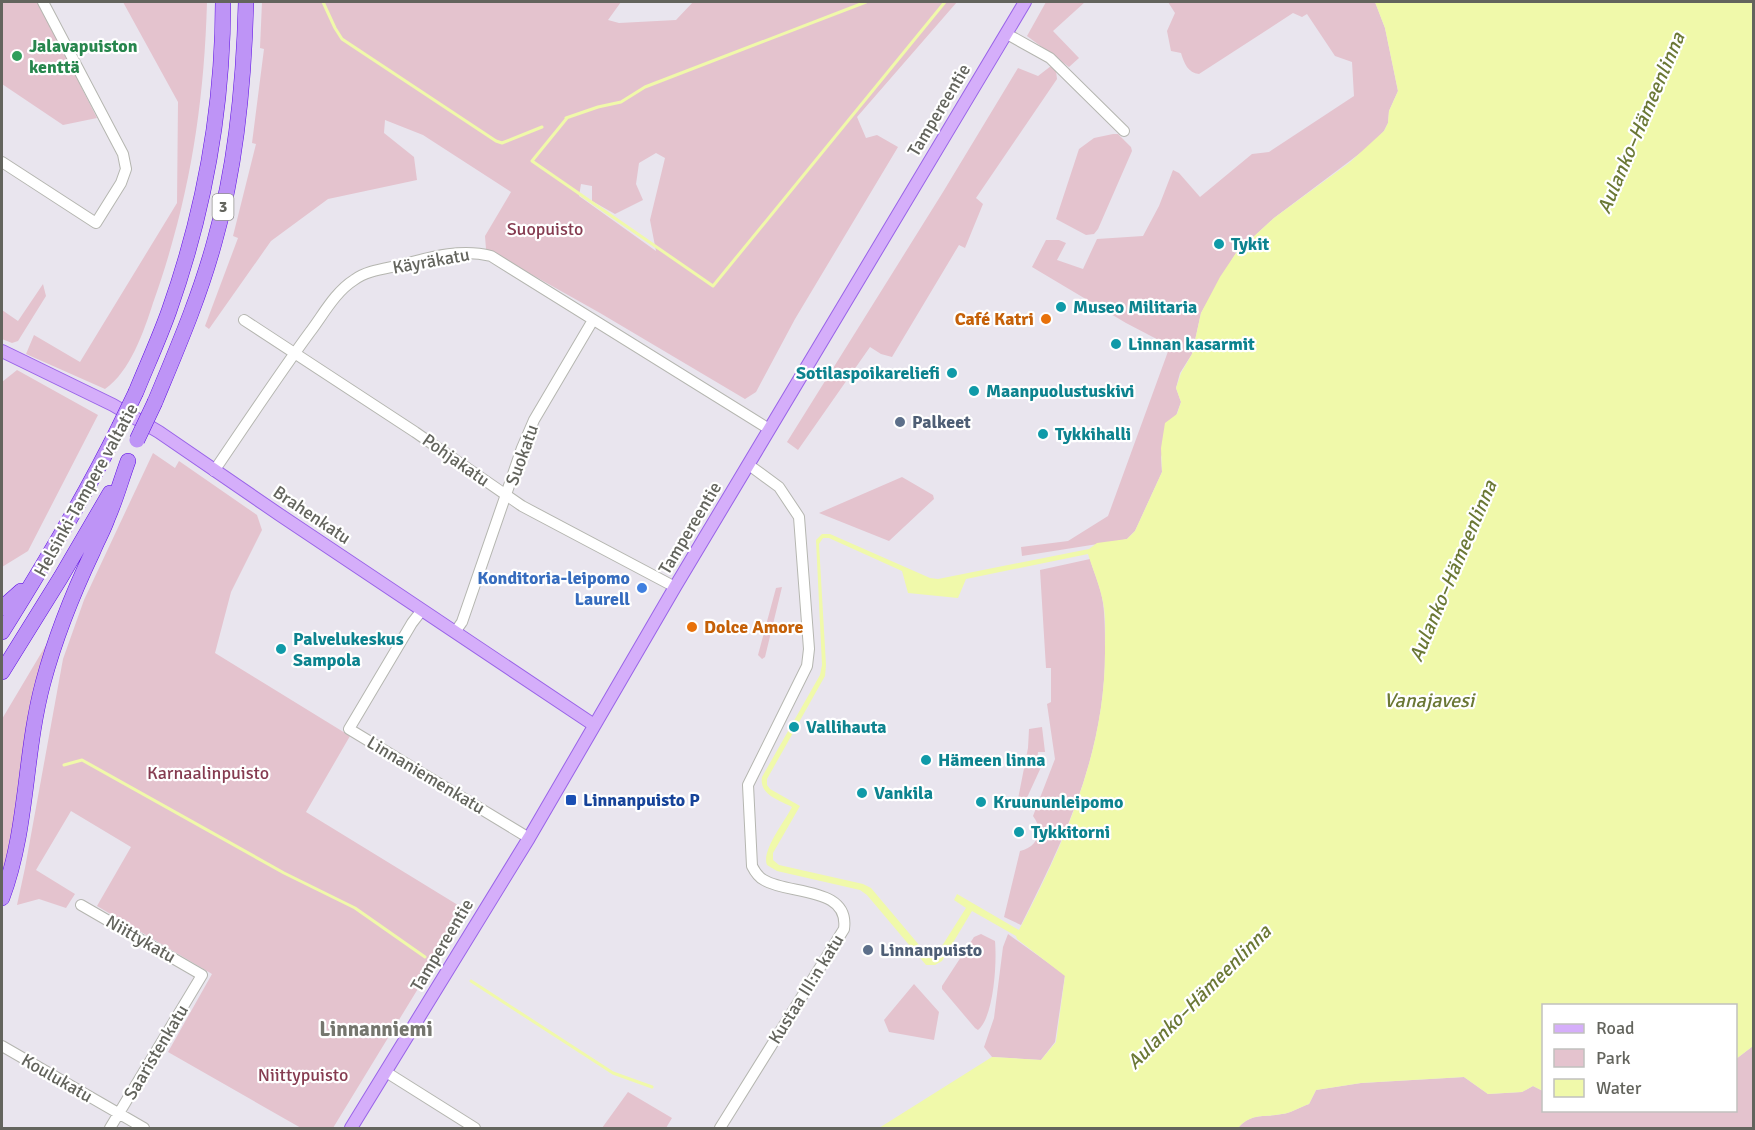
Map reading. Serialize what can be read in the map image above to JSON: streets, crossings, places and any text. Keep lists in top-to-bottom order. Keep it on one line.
{"streets":{"highway":["3","Helsinki-Tampere valtatie"],"main road":["Tampereentie","Brahenkatu"],"street":["Käyräkatu","Suokatu","Pohjakatu","Linnaniemenkatu","Niittykatu","Kustaa III:n katu","Saaristenkatu","Koulukatu"]},"crossings":[["Tampereentie","Käyräkatu"],["Tampereentie","Pohjakatu"],["Tampereentie","Brahenkatu"],["Tampereentie","Linnaniemenkatu"],["Tampereentie","Kustaa III:n katu"],["Käyräkatu","Suokatu"],["Käyräkatu","Pohjakatu"],["Käyräkatu","Brahenkatu"],["Suokatu","Pohjakatu"],["Suokatu","Brahenkatu"],["Brahenkatu","Linnaniemenkatu"],["Niittykatu","Saaristenkatu"],["Saaristenkatu","Koulukatu"]],"districts":["Linnanniemi"],"water":["Aulanko–Hämeenlinna","Vanajavesi"],"parks":["Suopuisto","Karnaalinpuisto","Niittypuisto"],"places":{"other":["Jalavapuiston kenttä","Tykit","Museo Militaria","Café Katri","Linnan kasarmit","Sotilaspoikareliefi","Maanpuolustuskivi","Palkeet","Tykkihalli","Konditoria-leipomo Laurell","Dolce Amore","Palvelukeskus Sampola","Vallihauta","Hämeen linna","Vankila","Kruununleipomo","Tykkitorni","Linnanpuisto"],"transit":["Linnanpuisto P"]},"legend":["Road","Park","Water"]}
